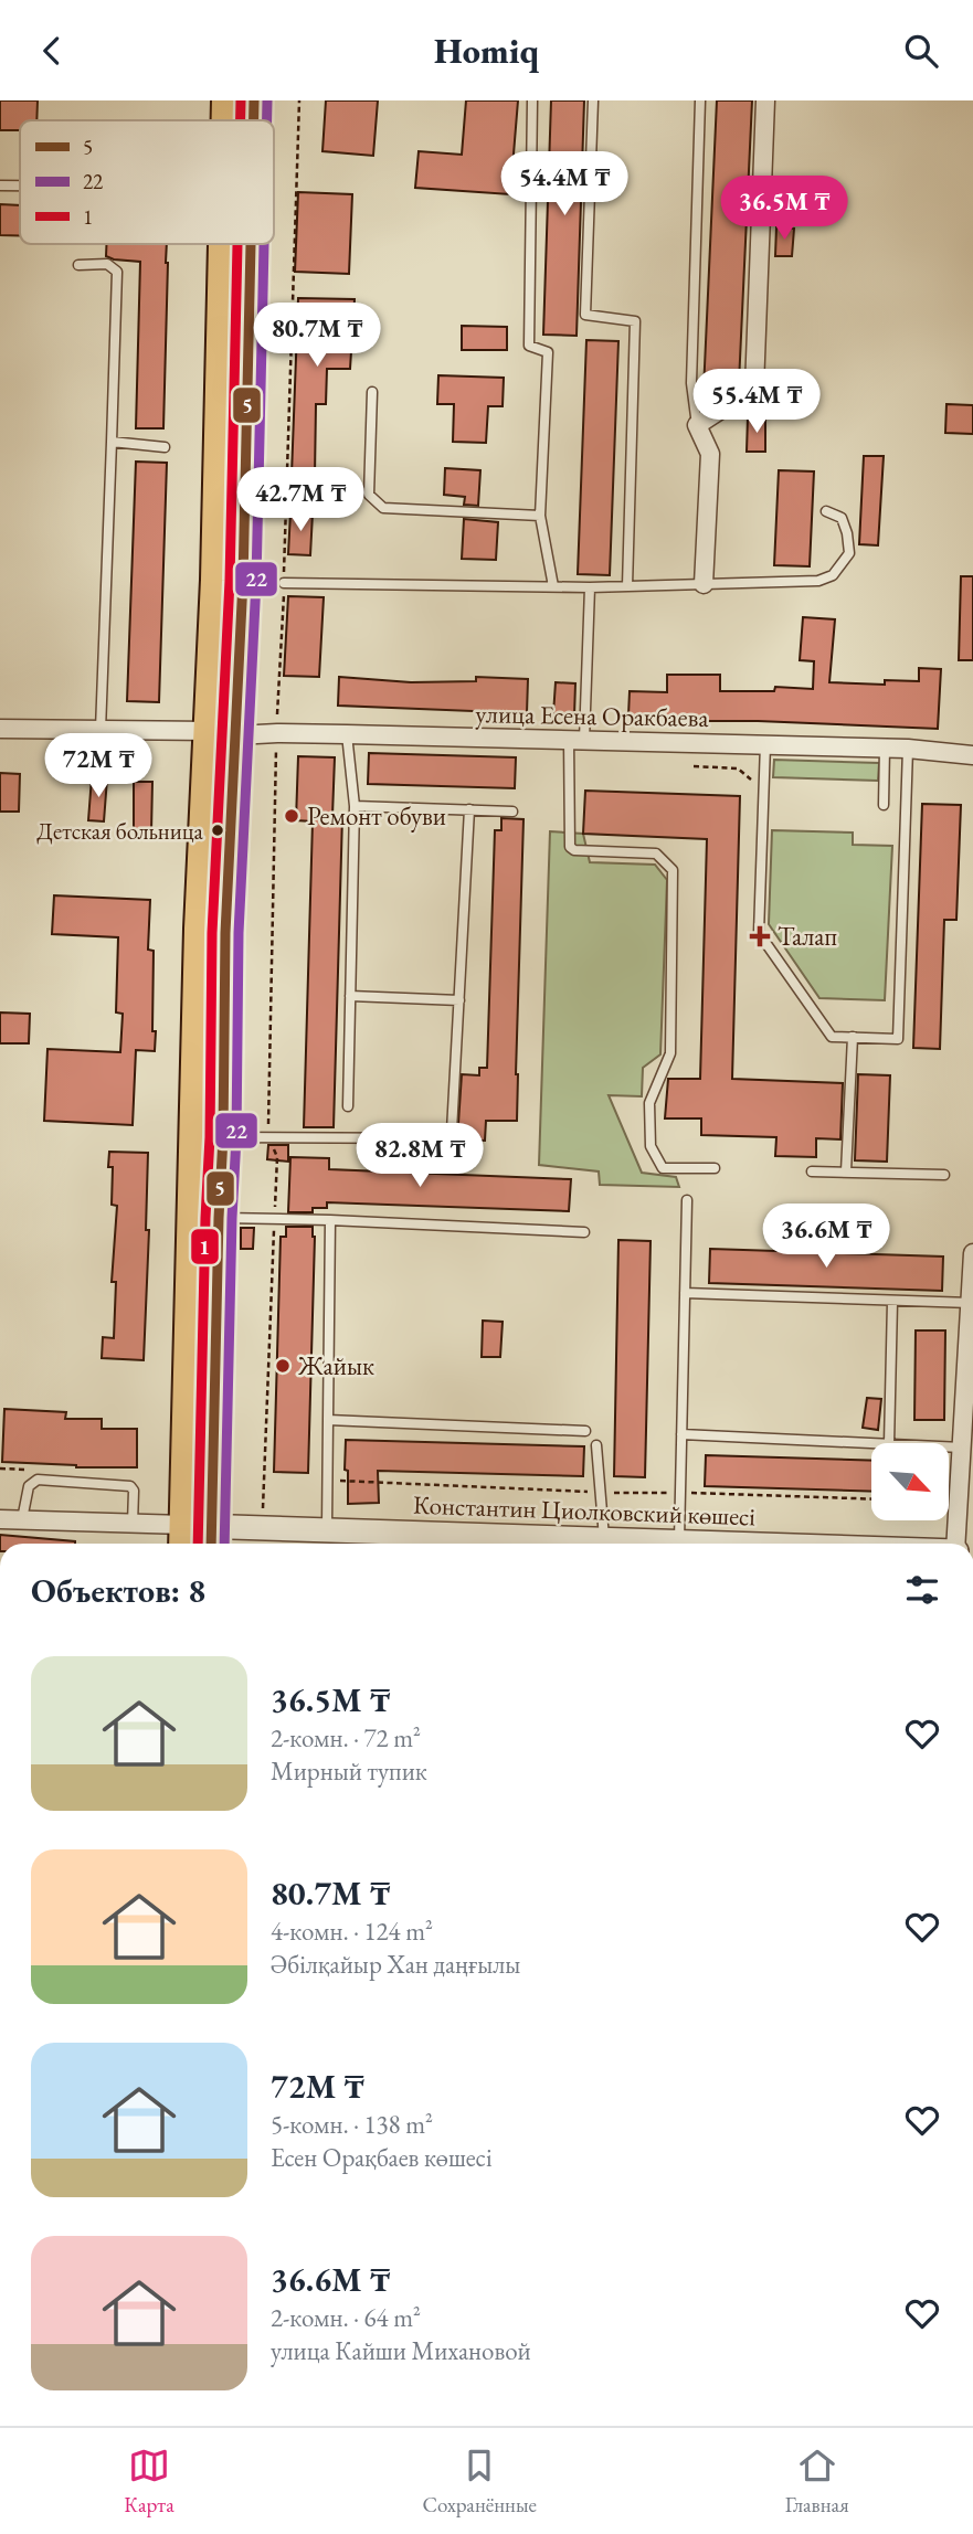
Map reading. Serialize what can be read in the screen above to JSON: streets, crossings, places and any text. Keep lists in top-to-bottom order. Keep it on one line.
{"streets":{"street":["улица Есена Оракбаева","Константин Циолковский көшесі"]},"places":{"other":["Ремонт обуви","Детская больница","Жайык"],"health":["Талап"]},"lines":["transit line 5","transit line 22","transit line 1"],"legend":["5","22","1"],"north":"bottom right","page":{"header":"Homiq","price":["54.4M ₸","36.5M ₸","80.7M ₸","55.4M ₸","42.7M ₸","72M ₸","82.8M ₸","36.6M ₸"],"heading":"Объектов: 8","list":[{"name":"36.5M ₸","note":"2-комн. · 72 m² · Мирный тупик"},{"name":"80.7M ₸","note":"4-комн. · 124 m² · Әбілқайыр Хан даңғылы"},{"name":"72M ₸","note":"5-комн. · 138 m² · Есен Орақбаев көшесі"},{"name":"36.6M ₸","note":"2-комн. · 64 m² · улица Кайши Михановой"}],"tabs":["Карта","Сохранённые","Главная"]}}
